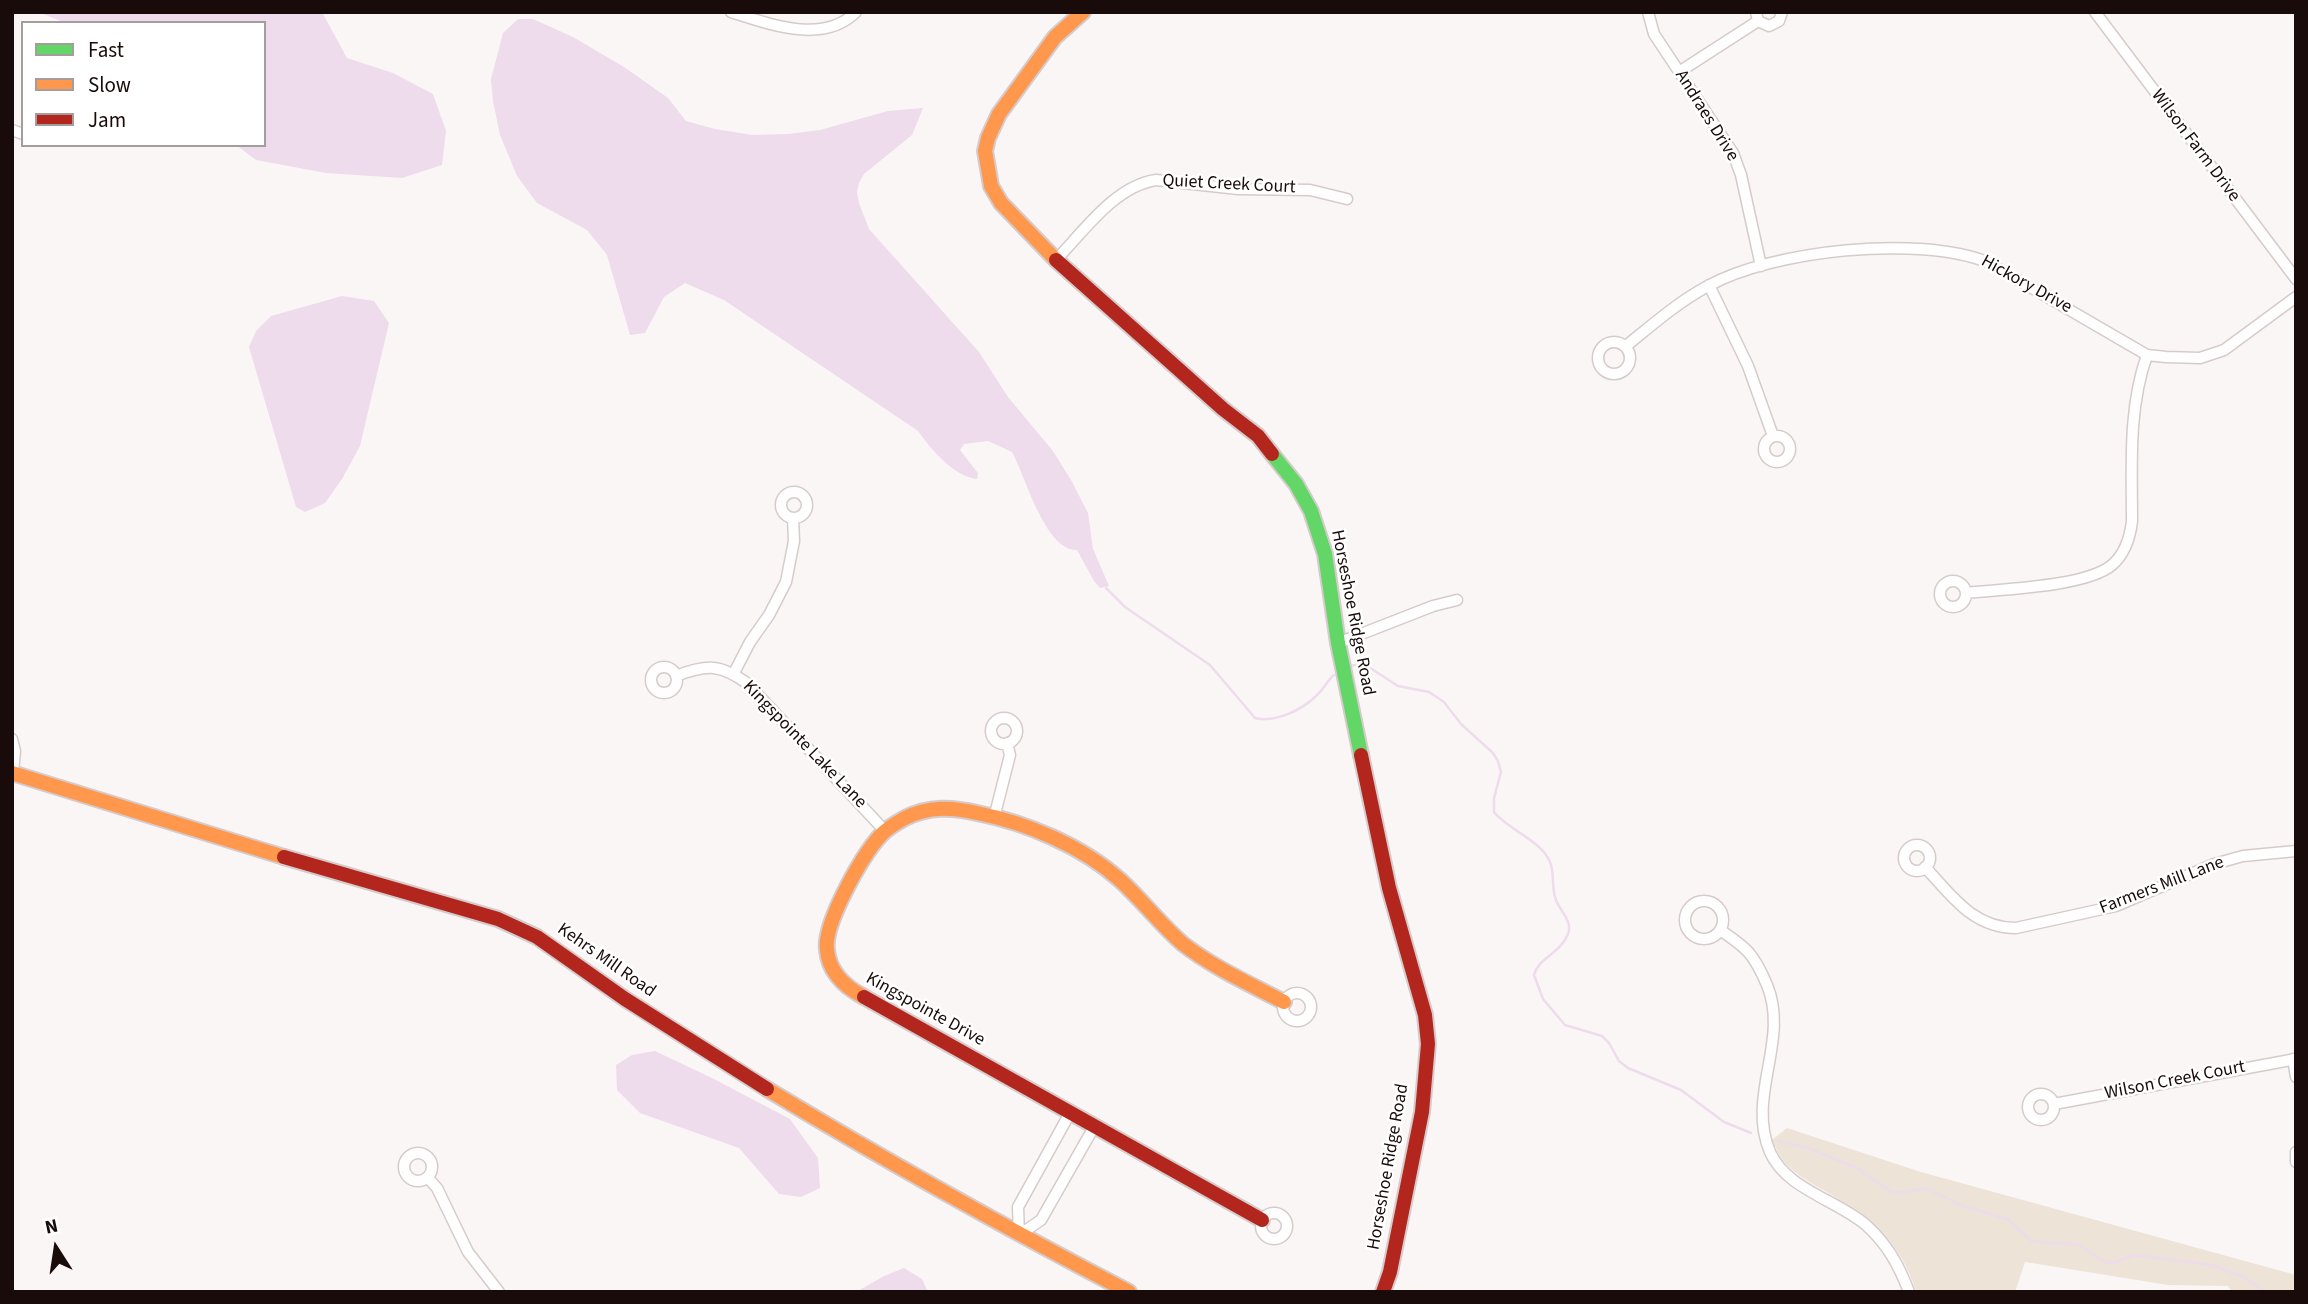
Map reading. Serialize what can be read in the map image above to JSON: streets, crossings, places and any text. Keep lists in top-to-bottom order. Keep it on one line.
{"streets":{"street":["Andraes Drive","Wilson Farm Drive","Quiet Creek Court","Hickory Drive","Horseshoe Ridge Road","Kingspointe Lake Lane","Farmers Mill Lane","Kehrs Mill Road","Kingspointe Drive","Wilson Creek Court"]},"crossings":[["Andraes Drive","Hickory Drive"],["Quiet Creek Court","Horseshoe Ridge Road"],["Kingspointe Lake Lane","Kingspointe Drive"]],"legend":["Fast","Slow","Jam"],"north":"top"}
